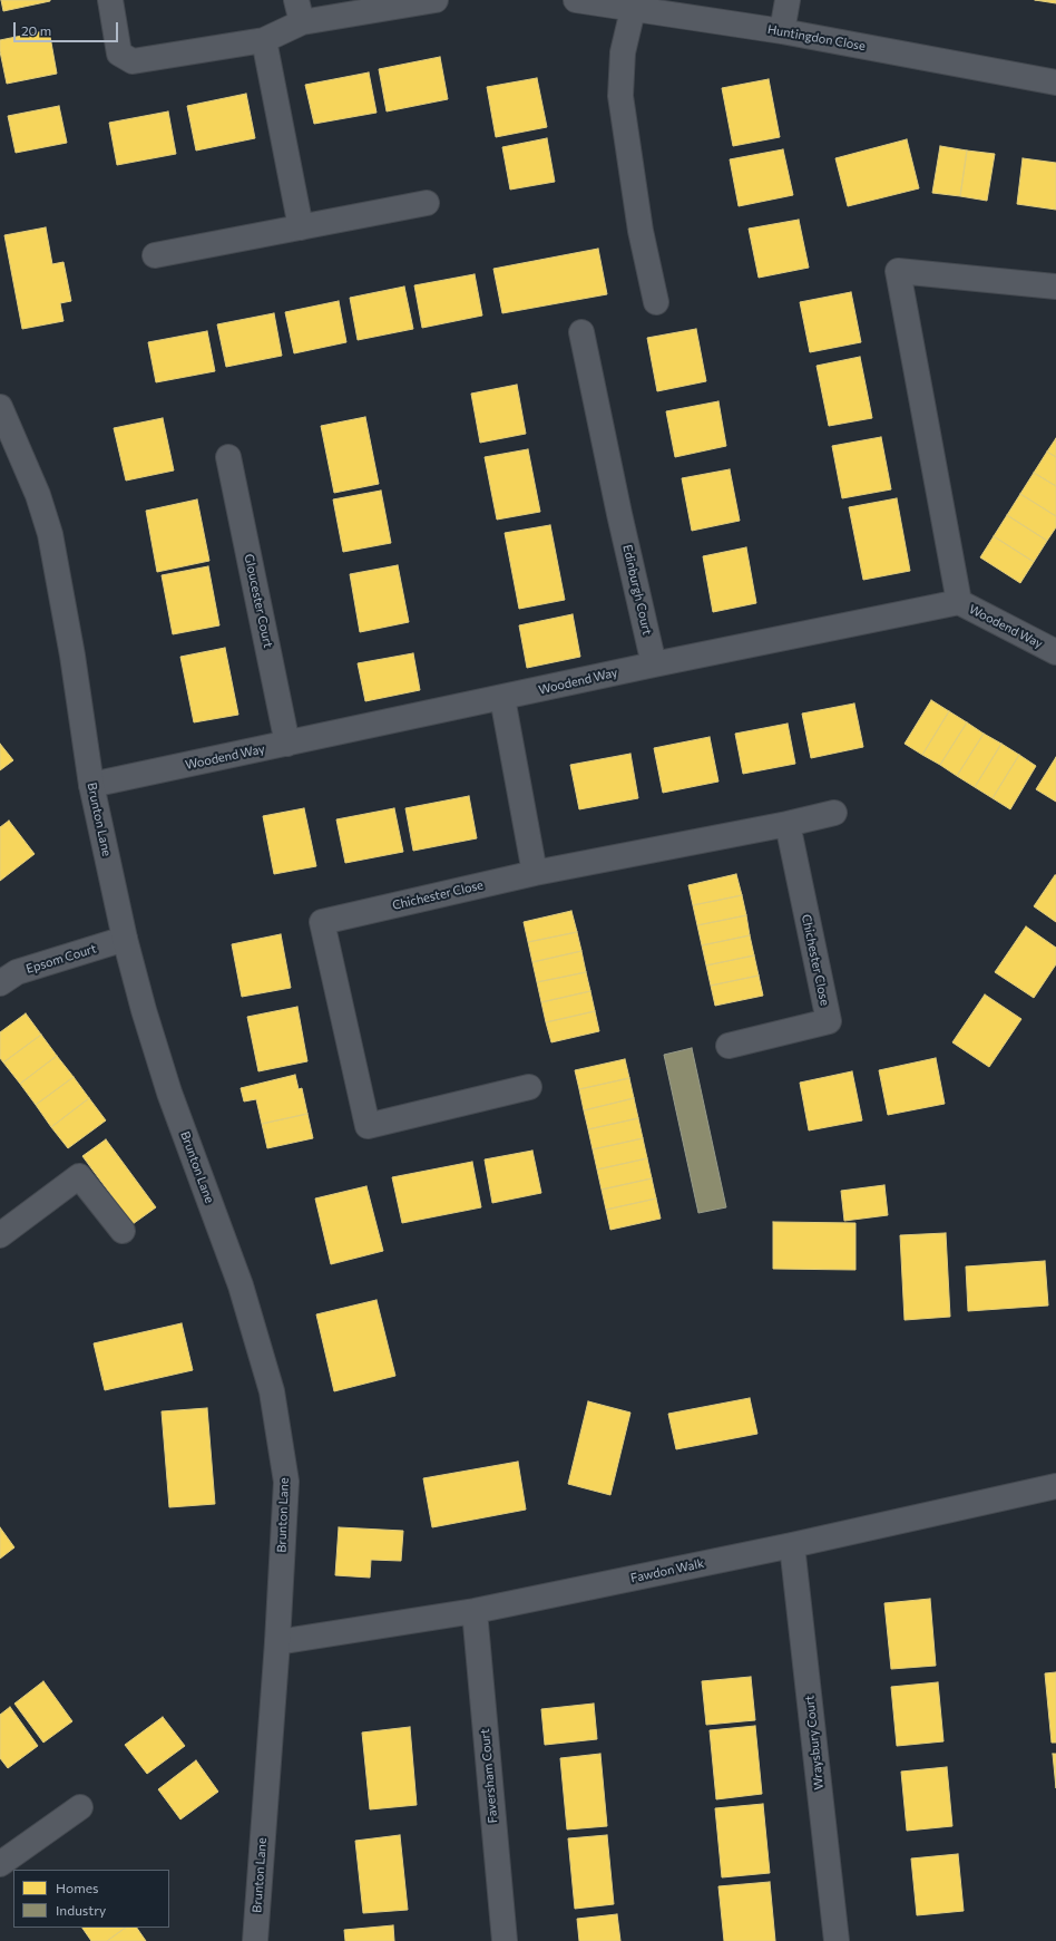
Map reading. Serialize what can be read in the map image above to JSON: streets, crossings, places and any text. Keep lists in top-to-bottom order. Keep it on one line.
{"streets":{"street":["Huntingdon Close","Edinburgh Court","Gloucester Court","Woodend Way","Brunton Lane","Chichester Close","Epsom Court","Fawdon Walk","Wraysbury Court","Faversham Court"]},"crossings":[["Edinburgh Court","Woodend Way"],["Gloucester Court","Woodend Way"],["Woodend Way","Brunton Lane"],["Brunton Lane","Epsom Court"],["Brunton Lane","Fawdon Walk"],["Fawdon Walk","Wraysbury Court"],["Fawdon Walk","Faversham Court"]],"legend":["Homes","Industry"],"scale_bar":"20 m"}
